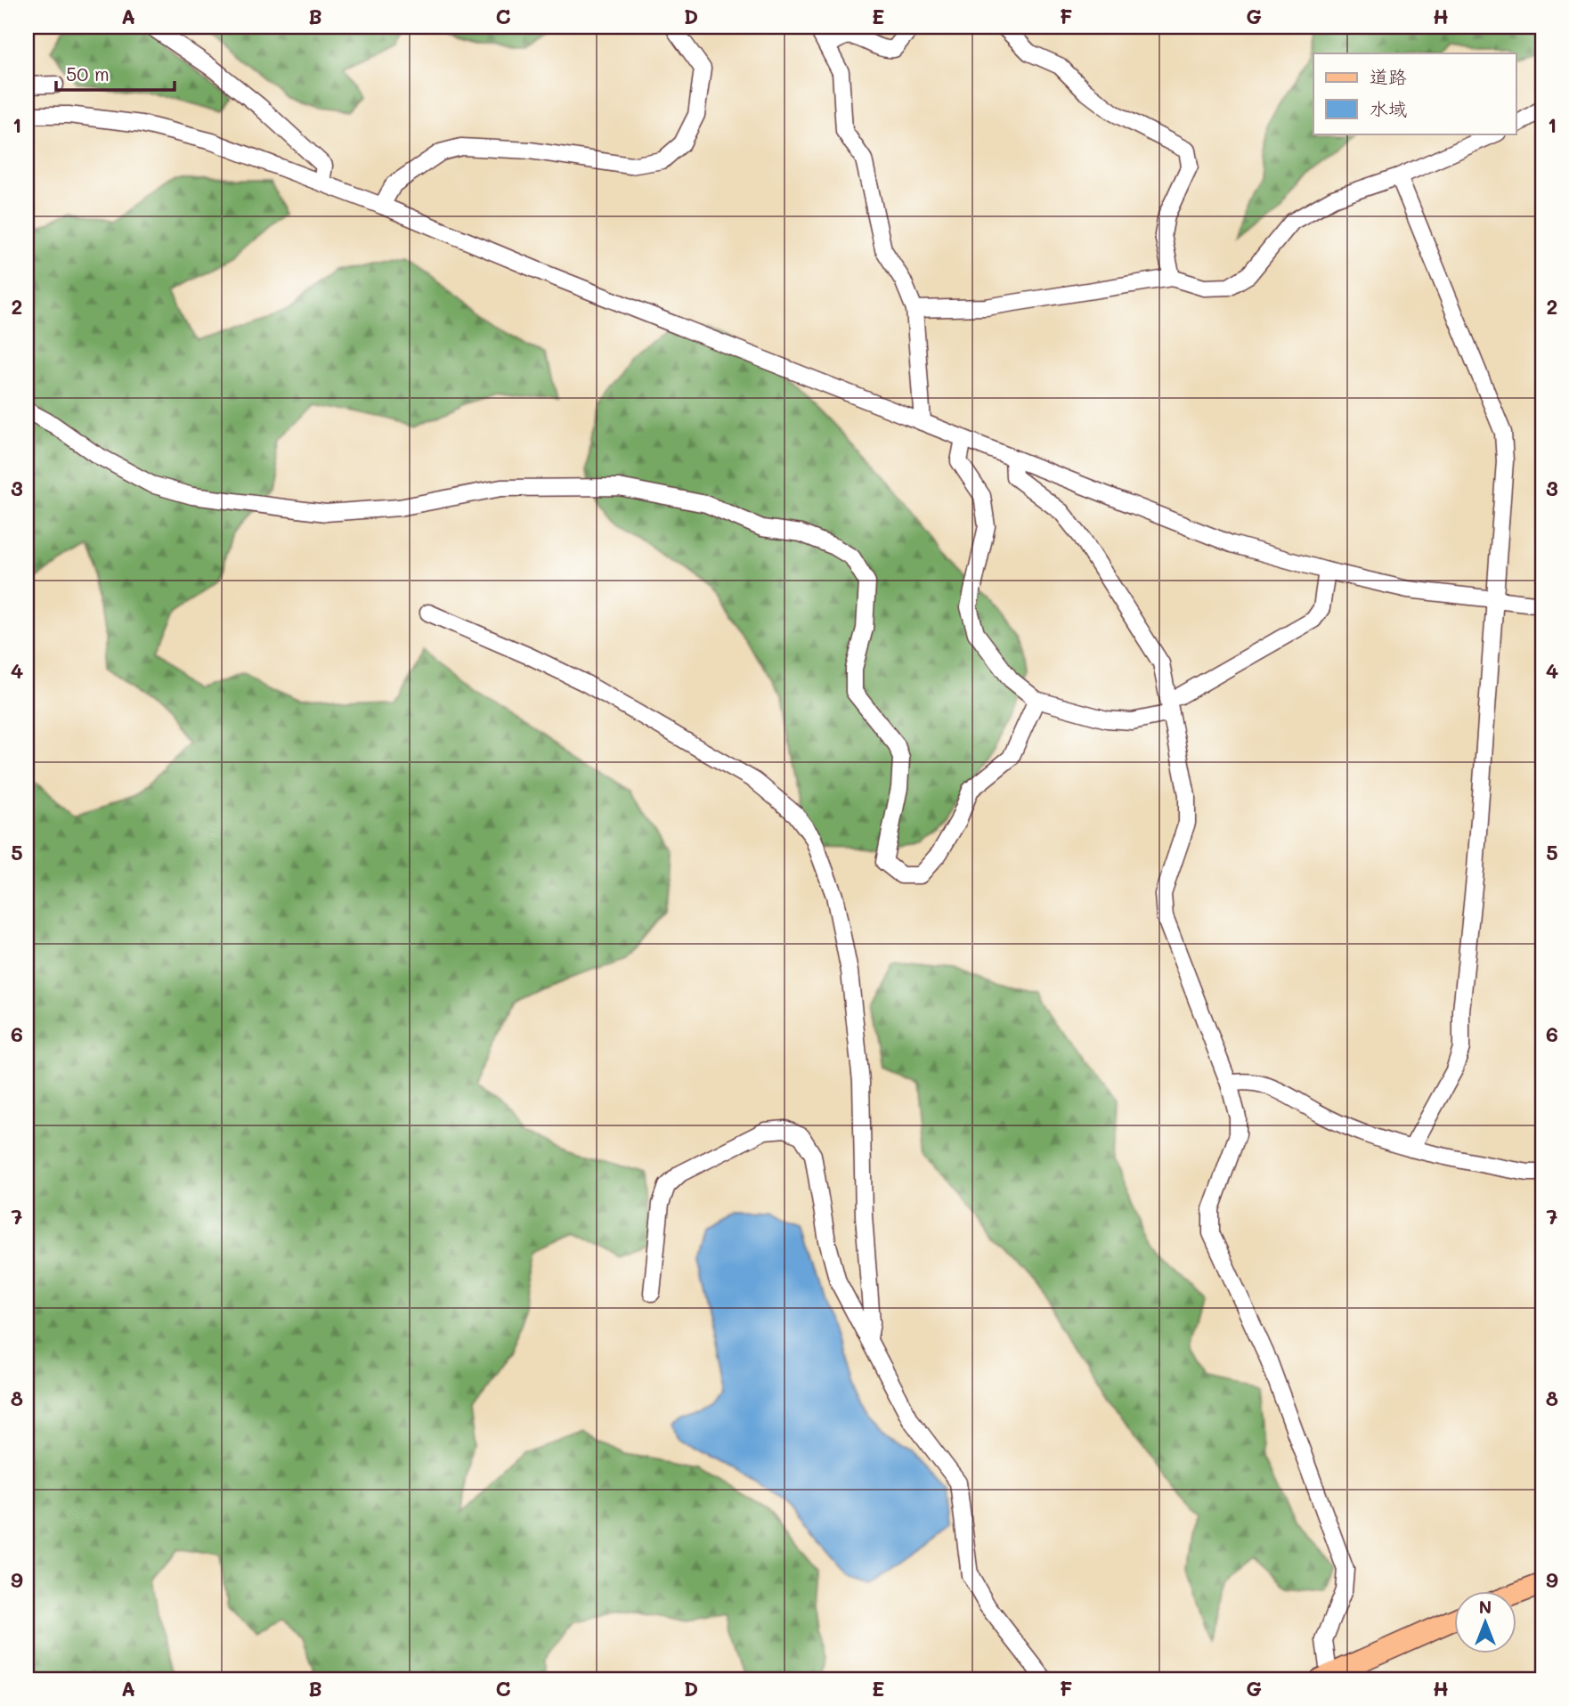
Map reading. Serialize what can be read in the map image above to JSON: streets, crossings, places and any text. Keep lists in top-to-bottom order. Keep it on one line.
{"legend":["道路","水域"],"scale_bar":"50 m","north":"top","grid":{"columns":["A","B","C","D","E","F","G","H"],"rows":["1","2","3","4","5","6","7","8","9"]}}
